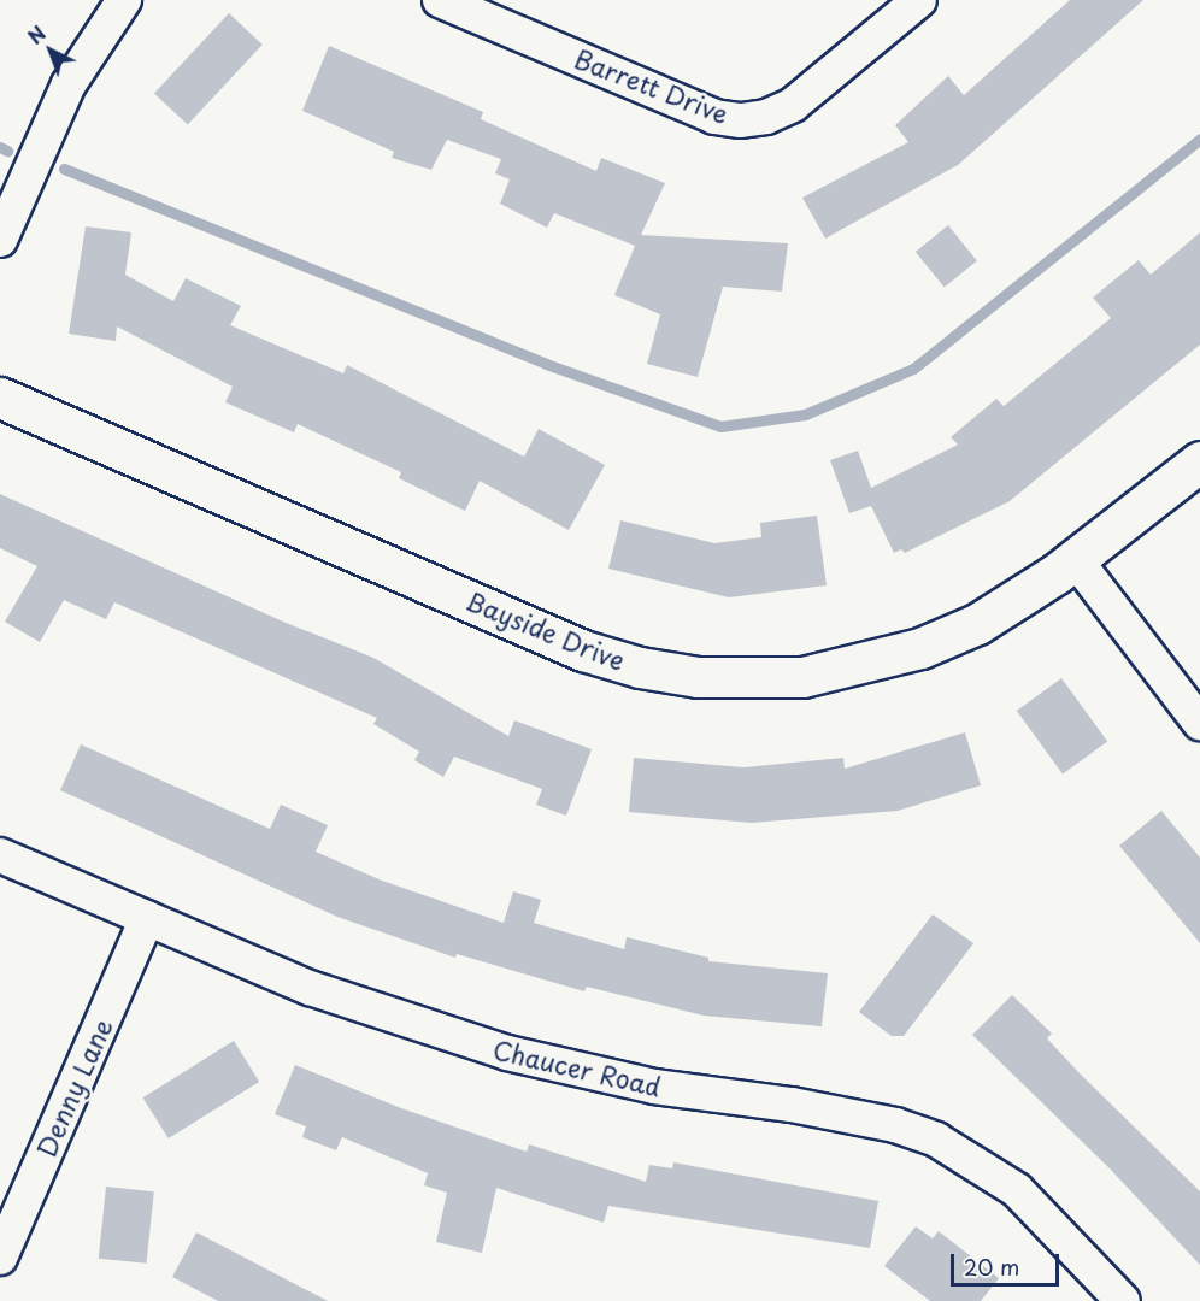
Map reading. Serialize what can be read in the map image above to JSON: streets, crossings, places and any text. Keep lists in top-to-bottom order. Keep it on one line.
{"streets":{"street":["Barrett Drive","Bayside Drive","Chaucer Road","Denny Lane"]},"crossings":[["Chaucer Road","Denny Lane"]],"scale_bar":"20 m","north":"top left"}
